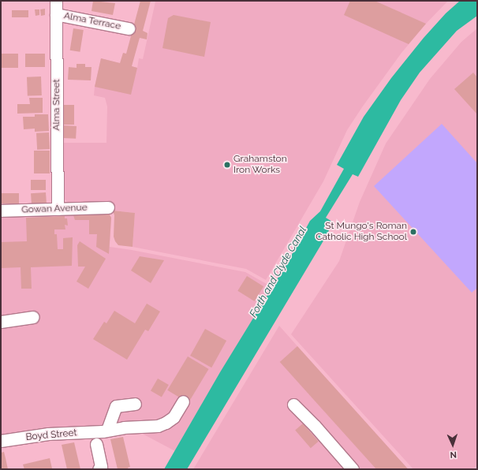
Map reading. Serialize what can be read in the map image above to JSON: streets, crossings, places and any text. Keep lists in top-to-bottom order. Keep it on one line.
{"streets":{"street":["Alma Terrace","Alma Street","Gowan Avenue","Boyd Street"]},"crossings":[["Alma Terrace","Alma Street"],["Alma Street","Gowan Avenue"]],"water":["Forth and Clyde Canal"],"places":["Grahamston Iron Works","St Mungo's Roman Catholic High School"],"north":"bottom"}
